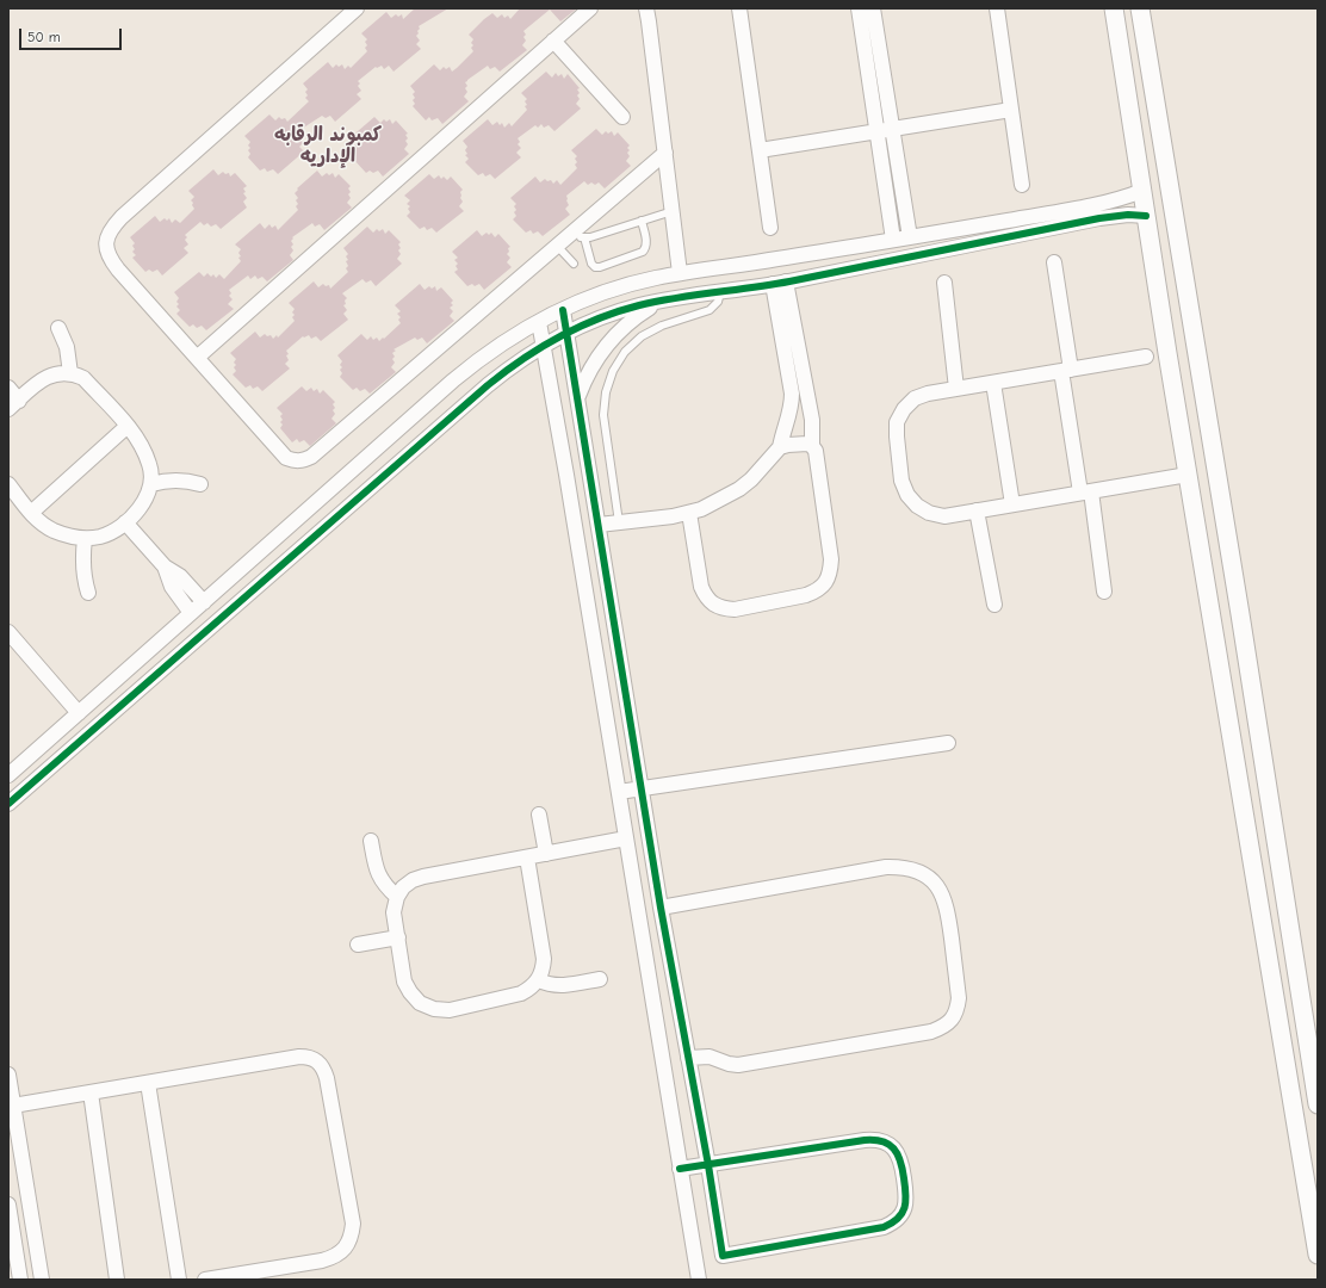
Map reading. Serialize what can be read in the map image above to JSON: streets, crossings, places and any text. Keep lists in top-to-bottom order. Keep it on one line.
{"districts":["كمبوند الرقابه الإداريه"],"scale_bar":"50 m"}
